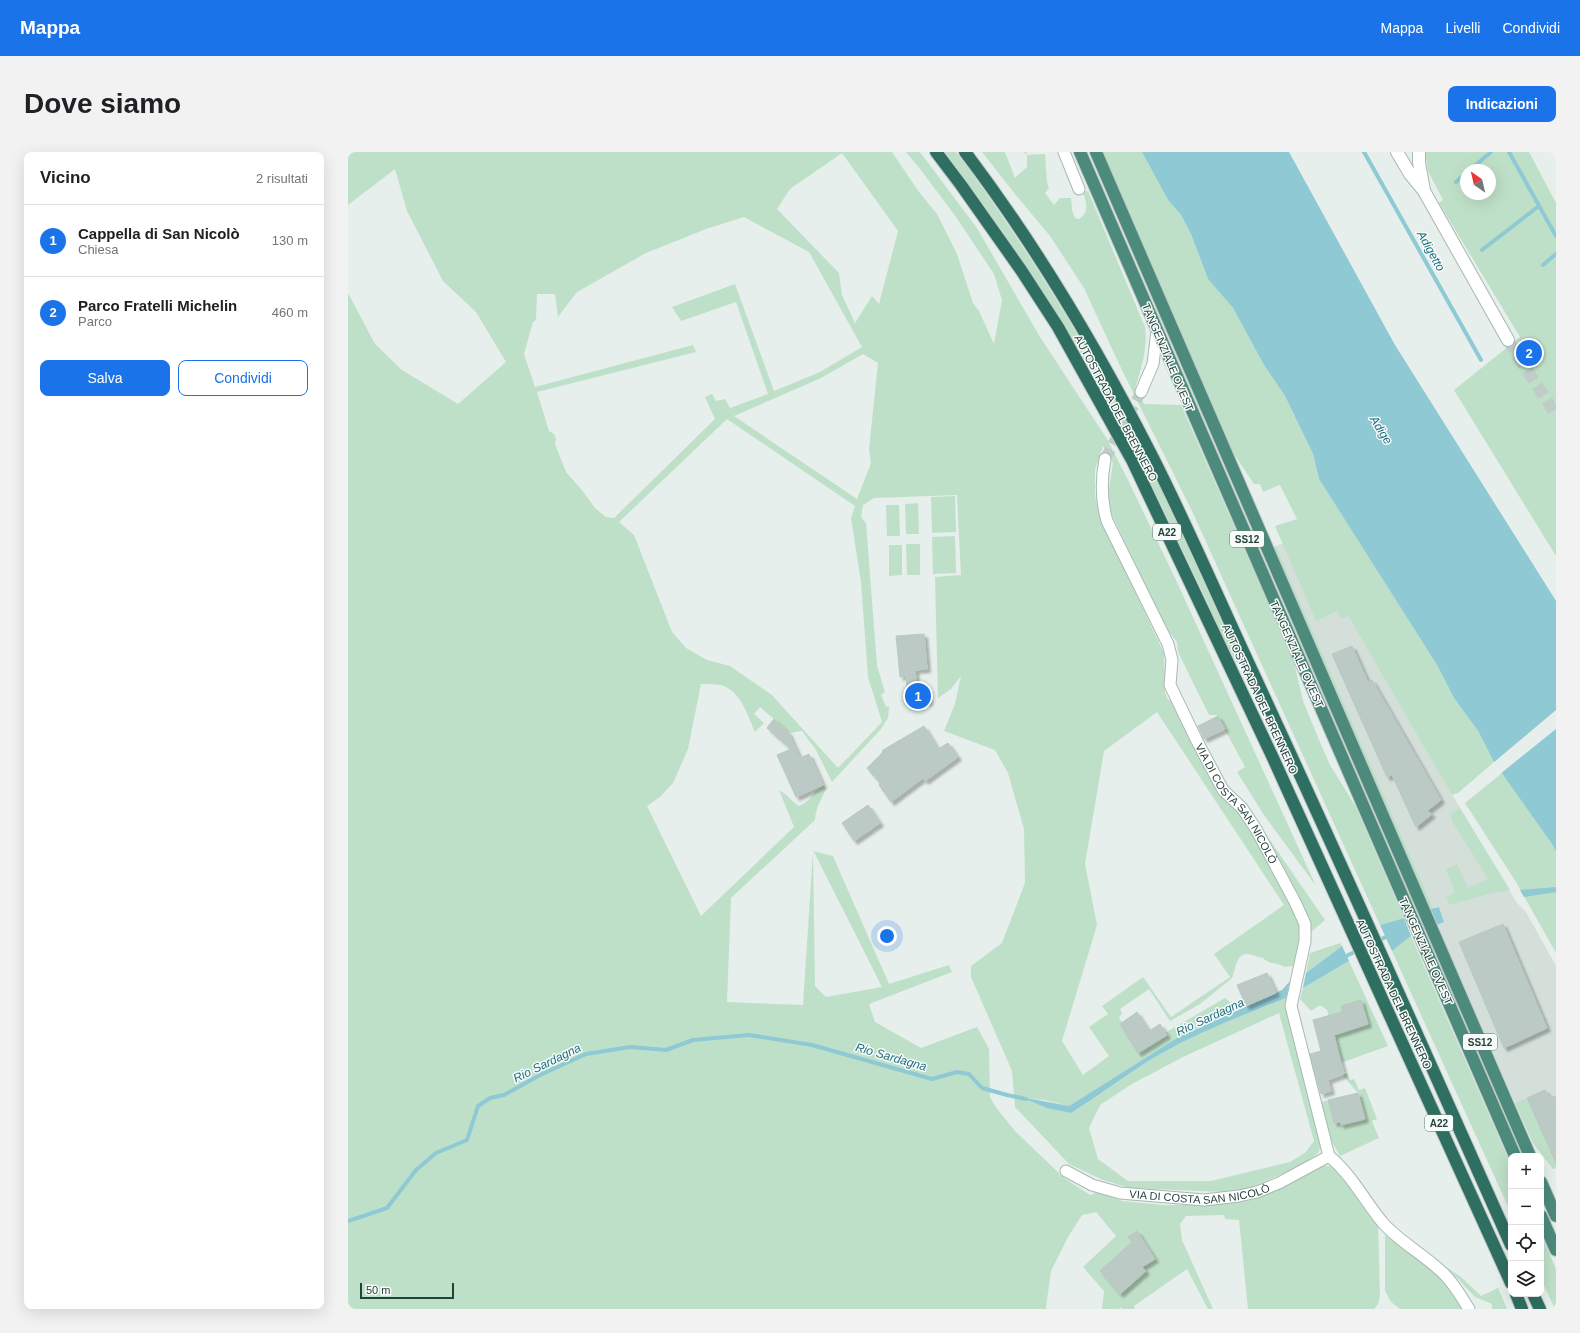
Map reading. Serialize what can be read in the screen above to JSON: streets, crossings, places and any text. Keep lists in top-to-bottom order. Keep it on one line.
{"streets":{"highway":["TANGENZIALE OVEST","AUTOSTRADA DEL BRENNERO","A22","SS12"],"street":["VIA DI COSTA SAN NICOLÒ"]},"water":["Adigetto","Adige","Rio Sardagna"],"scale_bar":"50 m","north":"top left","page":{"header":"Mappa","nav":["Mappa","Livelli","Condividi"],"buttons":["Indicazioni",["Salva","Condividi"]],"title":"Dove siamo","heading":["Vicino","2 risultati"],"list":[{"mark":"1","name":"Cappella di San Nicolò","note":"Chiesa","value":"130 m"},{"mark":"2","name":"Parco Fratelli Michelin","note":"Parco","value":"460 m"}],"pins":["2","1"],"map_buttons":["+","−"],"scale":"50 m"}}
